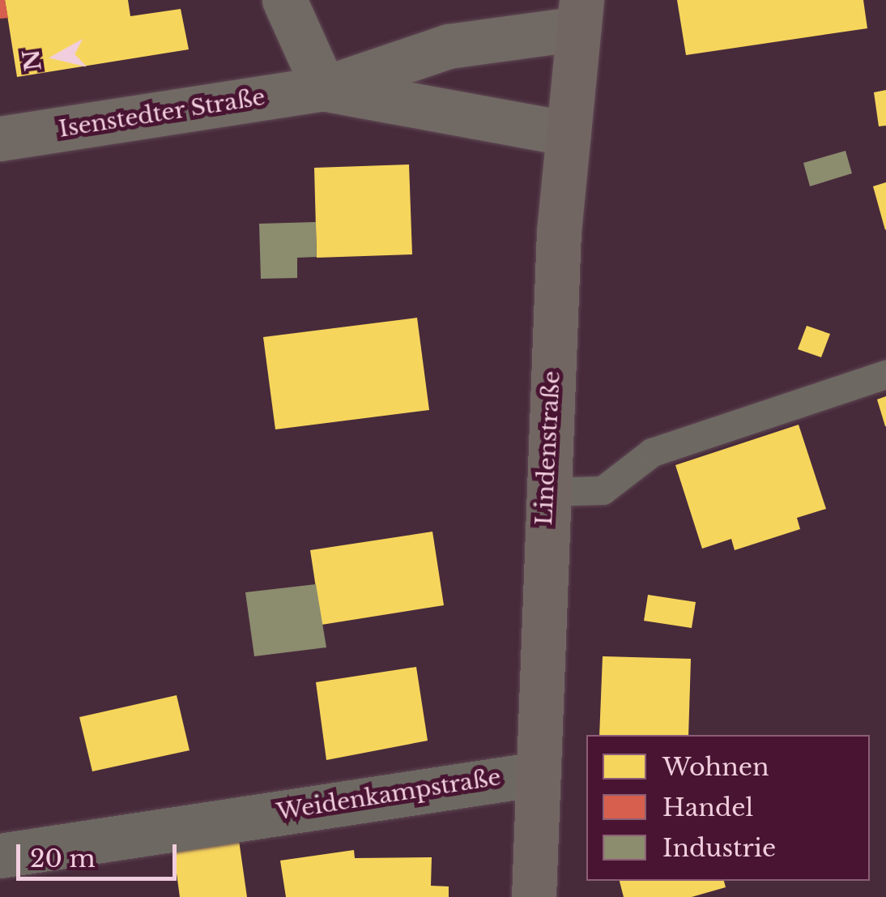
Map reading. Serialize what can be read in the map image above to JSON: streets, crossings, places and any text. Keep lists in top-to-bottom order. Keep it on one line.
{"streets":{"main road":["Isenstedter Straße","Lindenstraße"],"street":["Weidenkampstraße"]},"crossings":[["Isenstedter Straße","Lindenstraße"],["Lindenstraße","Weidenkampstraße"]],"legend":["Wohnen","Handel","Industrie"],"scale_bar":"20 m","north":"left"}
